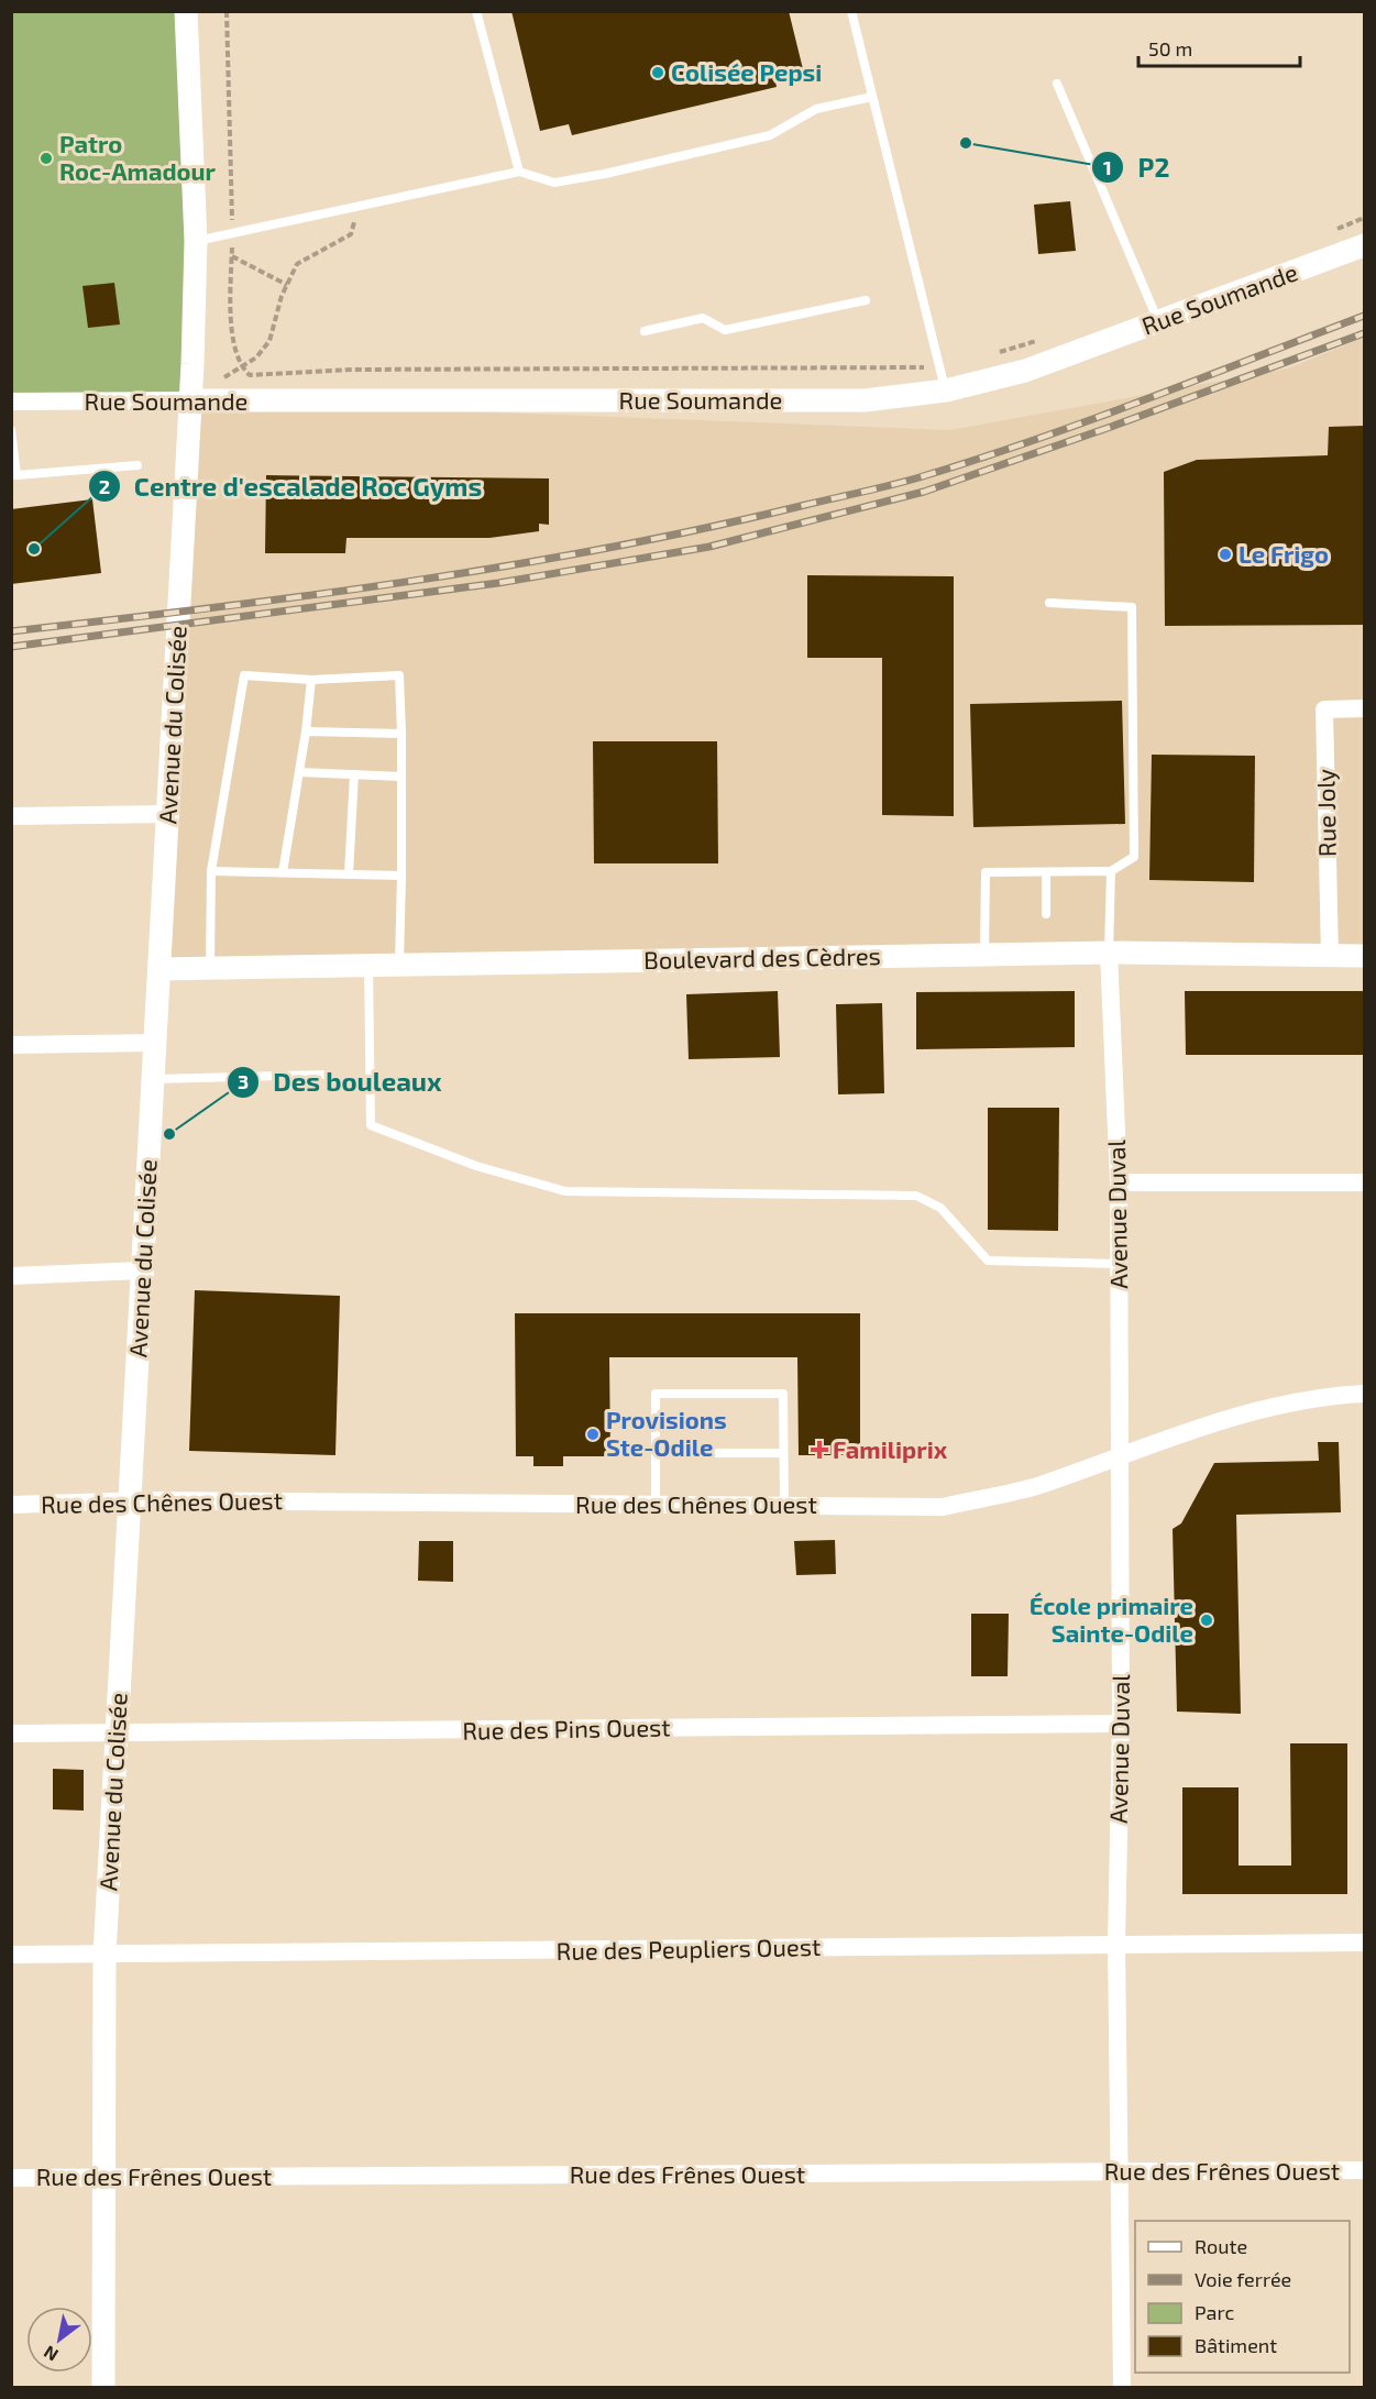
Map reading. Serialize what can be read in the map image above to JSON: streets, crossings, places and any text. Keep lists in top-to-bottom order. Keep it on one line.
{"streets":{"street":["Rue Soumande","Avenue du Colisée","Rue Joly","Boulevard des Cèdres","Avenue Duval","Rue des Chênes Ouest","Rue des Pins Ouest","Rue des Peupliers Ouest","Rue des Frênes Ouest"]},"crossings":[["Rue Soumande","Avenue du Colisée"],["Avenue du Colisée","Boulevard des Cèdres"],["Avenue du Colisée","Rue des Chênes Ouest"],["Avenue du Colisée","Rue des Pins Ouest"],["Avenue du Colisée","Rue des Peupliers Ouest"],["Avenue du Colisée","Rue des Frênes Ouest"],["Rue Joly","Boulevard des Cèdres"],["Boulevard des Cèdres","Avenue Duval"],["Avenue Duval","Rue des Chênes Ouest"],["Avenue Duval","Rue des Pins Ouest"],["Avenue Duval","Rue des Peupliers Ouest"],["Avenue Duval","Rue des Frênes Ouest"]],"places":{"other":["Colisée Pepsi","P2","Patro Roc-Amadour","Centre d'escalade Roc Gyms","Le Frigo","Des bouleaux","Provisions Ste-Odile","École primaire Sainte-Odile"],"health":["Familiprix"]},"legend":["Route","Voie ferrée","Parc","Bâtiment"],"scale_bar":"50 m","north":"bottom left"}
